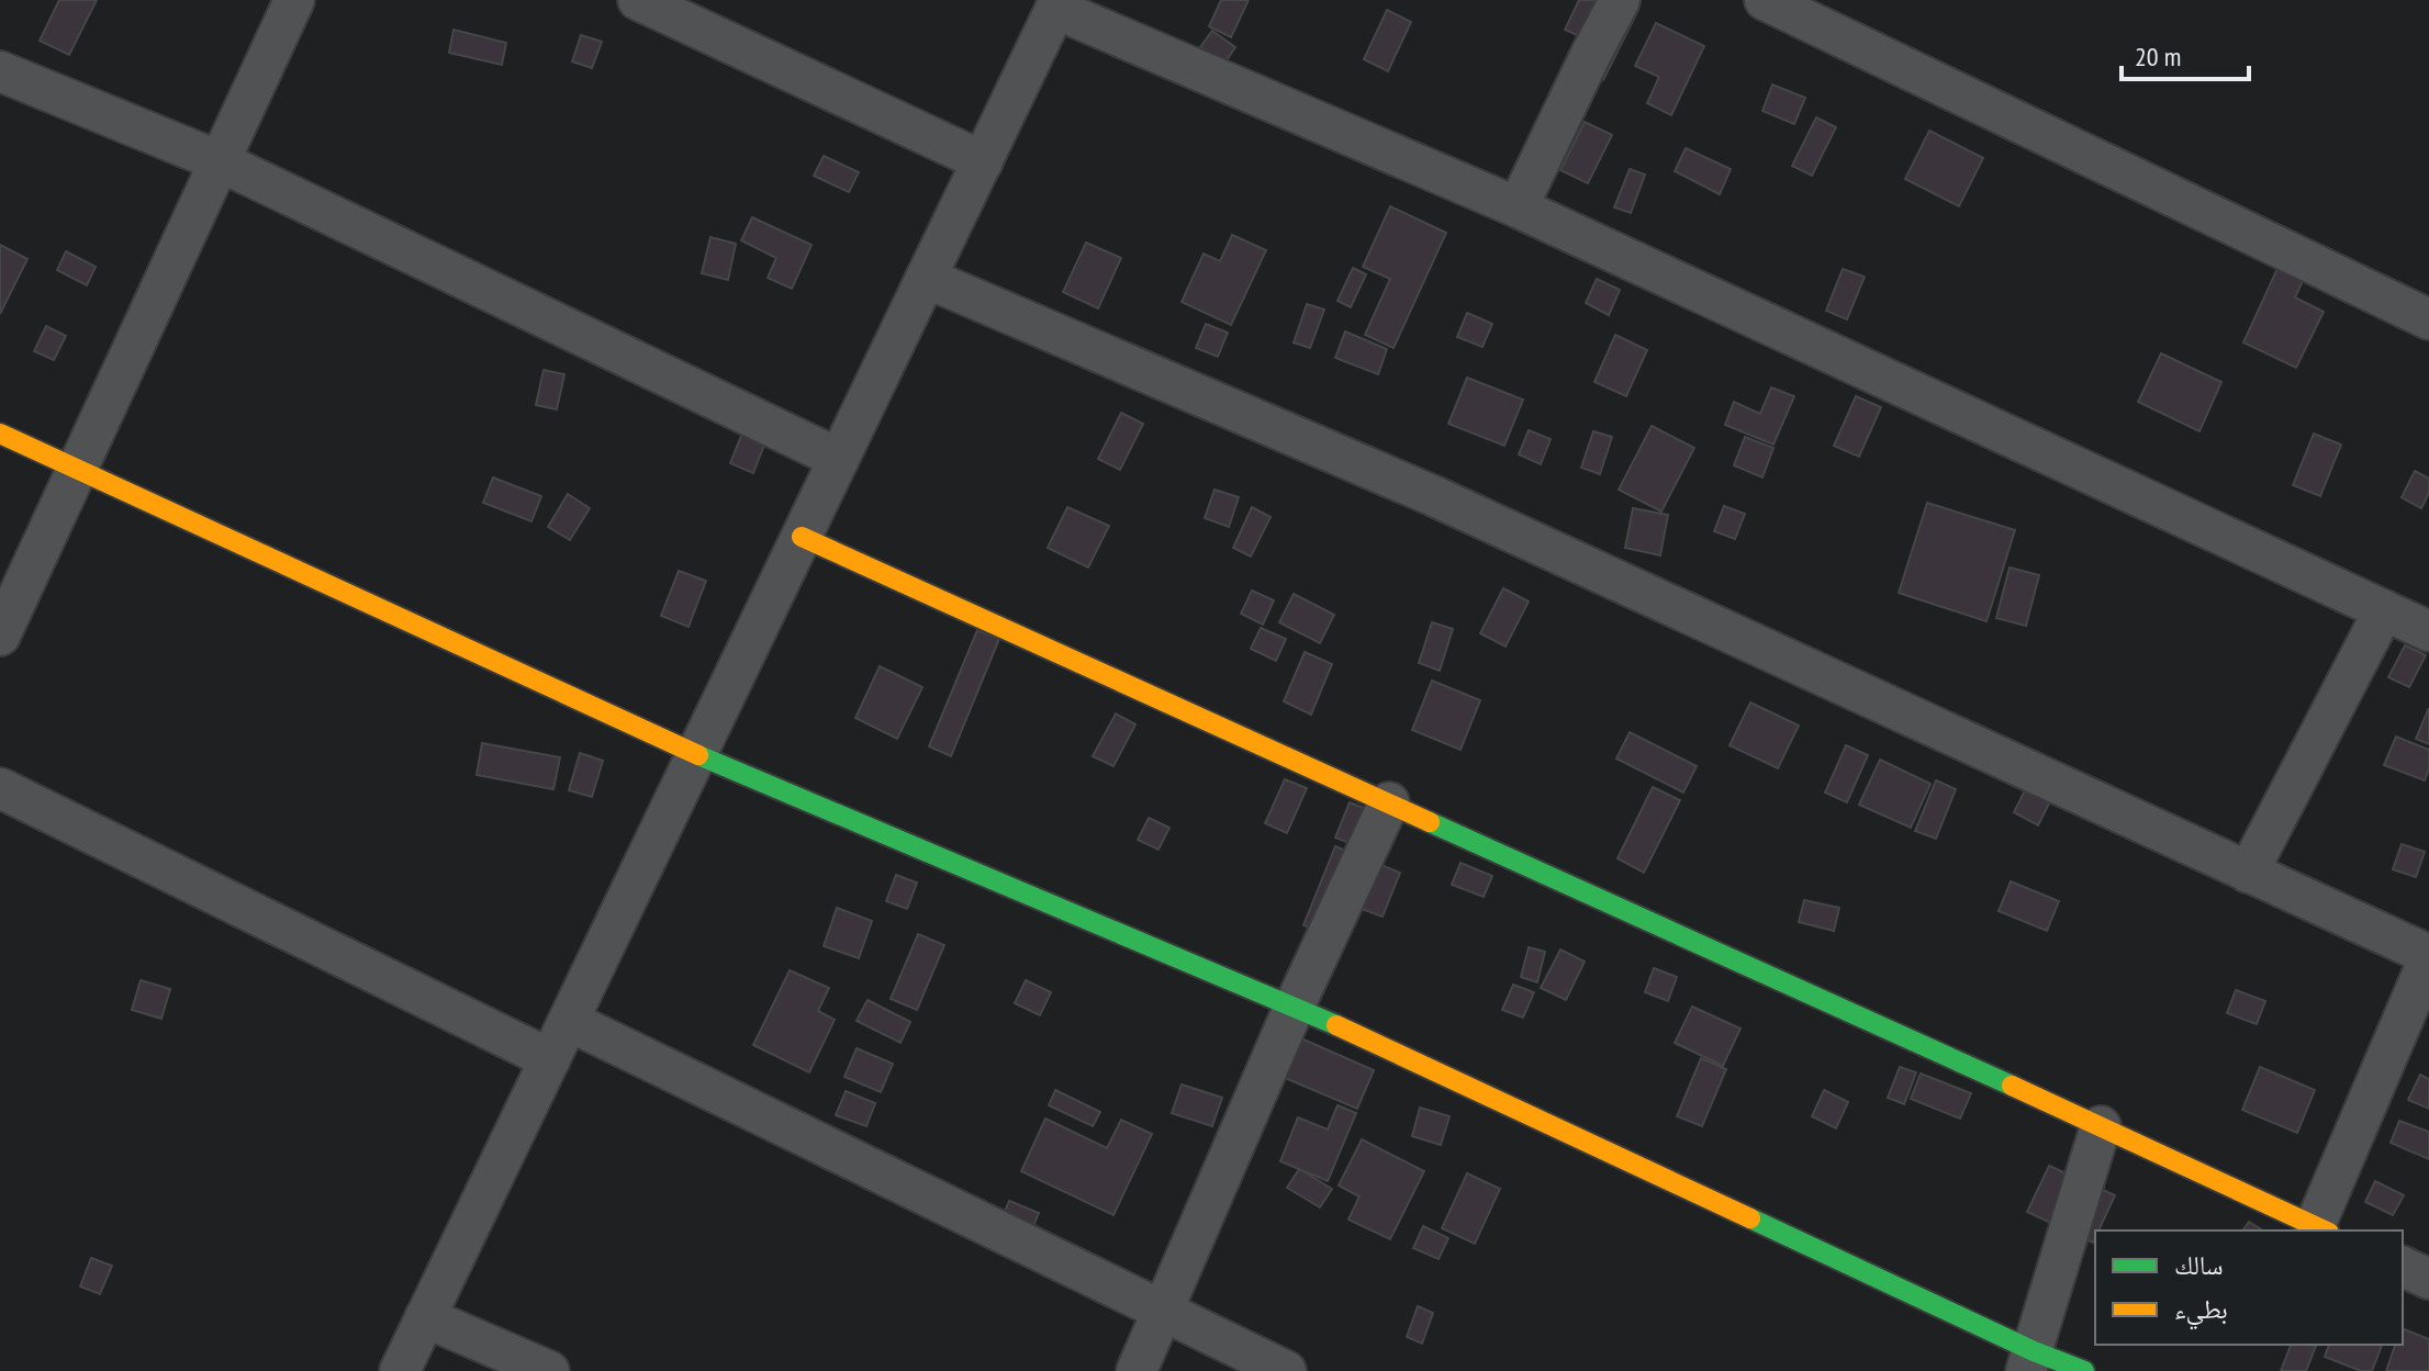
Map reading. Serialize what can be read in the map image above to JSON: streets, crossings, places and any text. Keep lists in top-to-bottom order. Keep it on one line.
{"legend":["سالك","بطيء"],"scale_bar":"20 m"}
